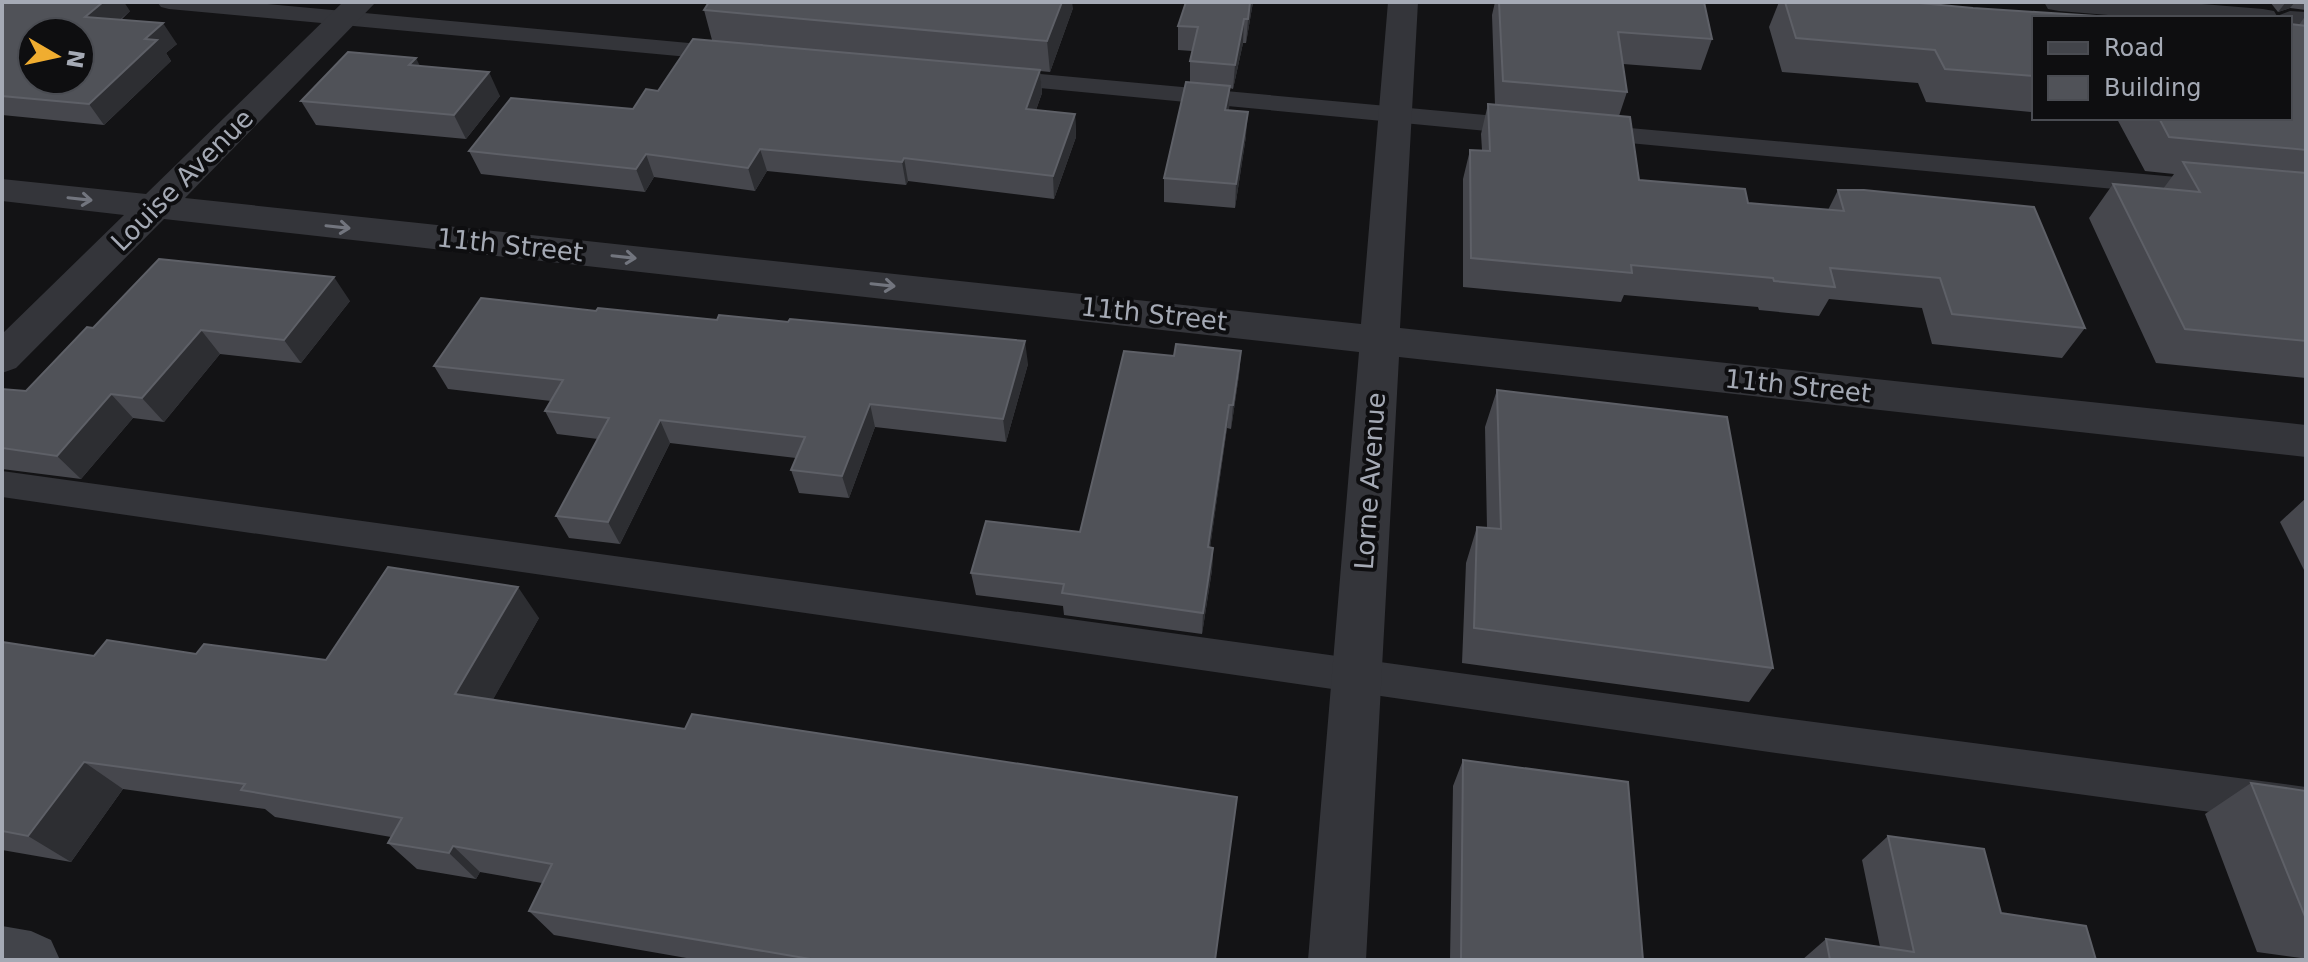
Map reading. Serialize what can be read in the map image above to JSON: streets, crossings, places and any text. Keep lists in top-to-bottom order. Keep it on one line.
{"streets":{"street":["Louise Avenue","11th Street","Lorne Avenue"]},"crossings":[["Louise Avenue","11th Street"],["11th Street","Lorne Avenue"]],"one_way":["11th Street"],"legend":["Road","Building"],"north":"right"}
